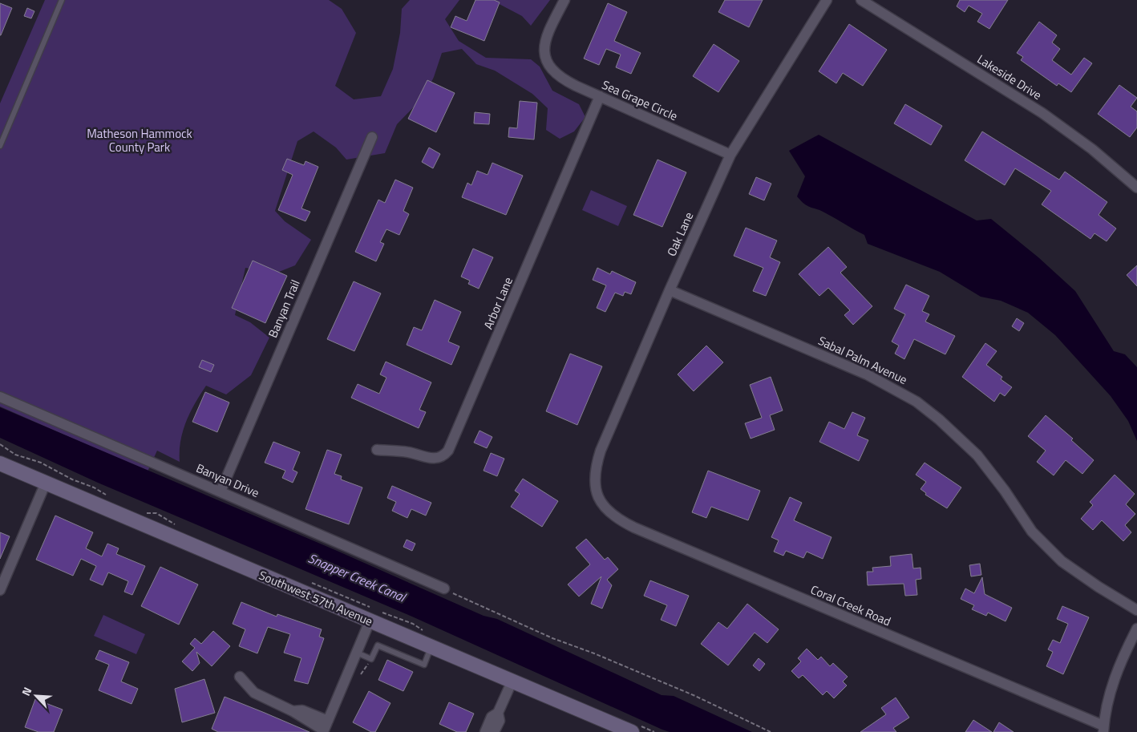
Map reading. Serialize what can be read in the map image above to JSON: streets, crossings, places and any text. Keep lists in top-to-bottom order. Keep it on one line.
{"streets":{"main road":["Southwest 57th Avenue"],"street":["Lakeside Drive","Sea Grape Circle","Oak Lane","Arbor Lane","Banyan Trail","Sabal Palm Avenue","Banyan Drive","Coral Creek Road"]},"crossings":[["Sea Grape Circle","Oak Lane"],["Sea Grape Circle","Arbor Lane"],["Oak Lane","Sabal Palm Avenue"],["Oak Lane","Coral Creek Road"],["Banyan Trail","Banyan Drive"]],"water":["Snapper Creek Canal"],"parks":["Matheson Hammock County Park"],"north":"top left"}
